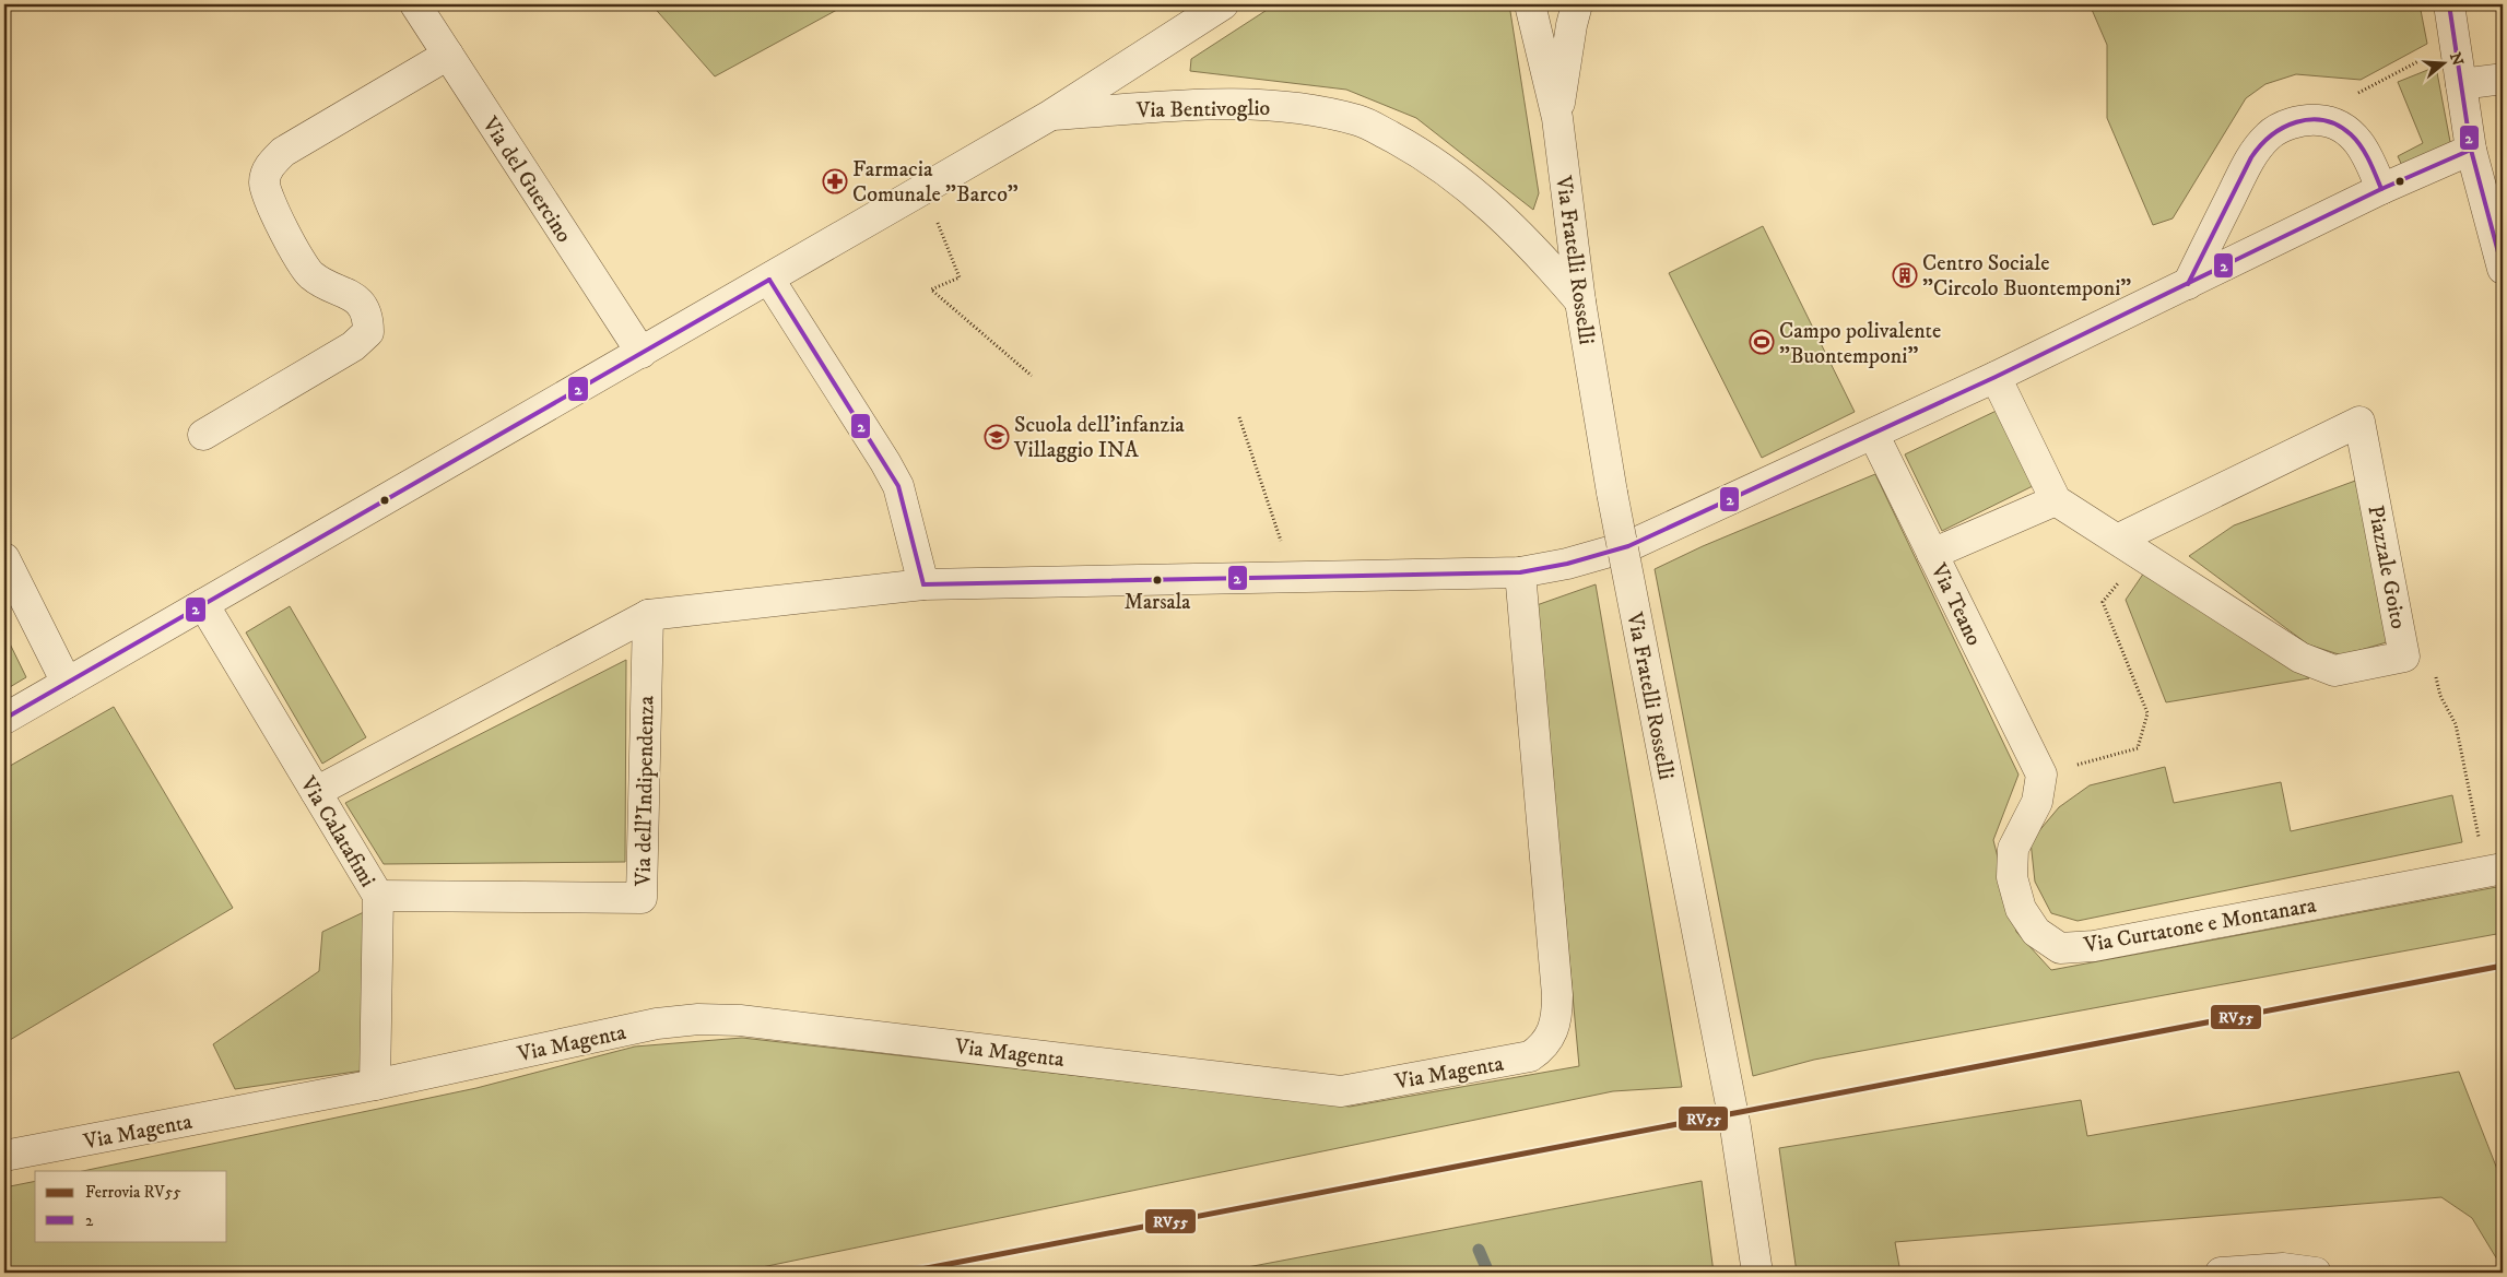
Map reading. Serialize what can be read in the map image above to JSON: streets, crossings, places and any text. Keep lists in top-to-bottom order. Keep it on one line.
{"streets":{"street":["Via Bentivoglio","Via del Guercino","Via Fratelli Rosselli","Piazzale Goito","Via Teano","Via dell'Indipendenza","Via Calatafimi","Via Curtatone e Montanara","Via Magenta"]},"crossings":[["Via Bentivoglio","Via del Guercino"],["Via Bentivoglio","Via Fratelli Rosselli"],["Via Bentivoglio","Via Calatafimi"],["Via Teano","Via Curtatone e Montanara"],["Via dell'Indipendenza","Via Calatafimi"],["Via Calatafimi","Via Magenta"]],"places":{"pharmacy":["Farmacia Comunale \"Barco\""],"building":["Centro Sociale \"Circolo Buontemponi\""],"sports":["Campo polivalente \"Buontemponi\""],"school or university":["Scuola dell'infanzia Villaggio INA"],"other":["Marsala"]},"lines":["transit line 2","rail line RV55"],"legend":["Ferrovia RV55","2"],"north":"right"}
